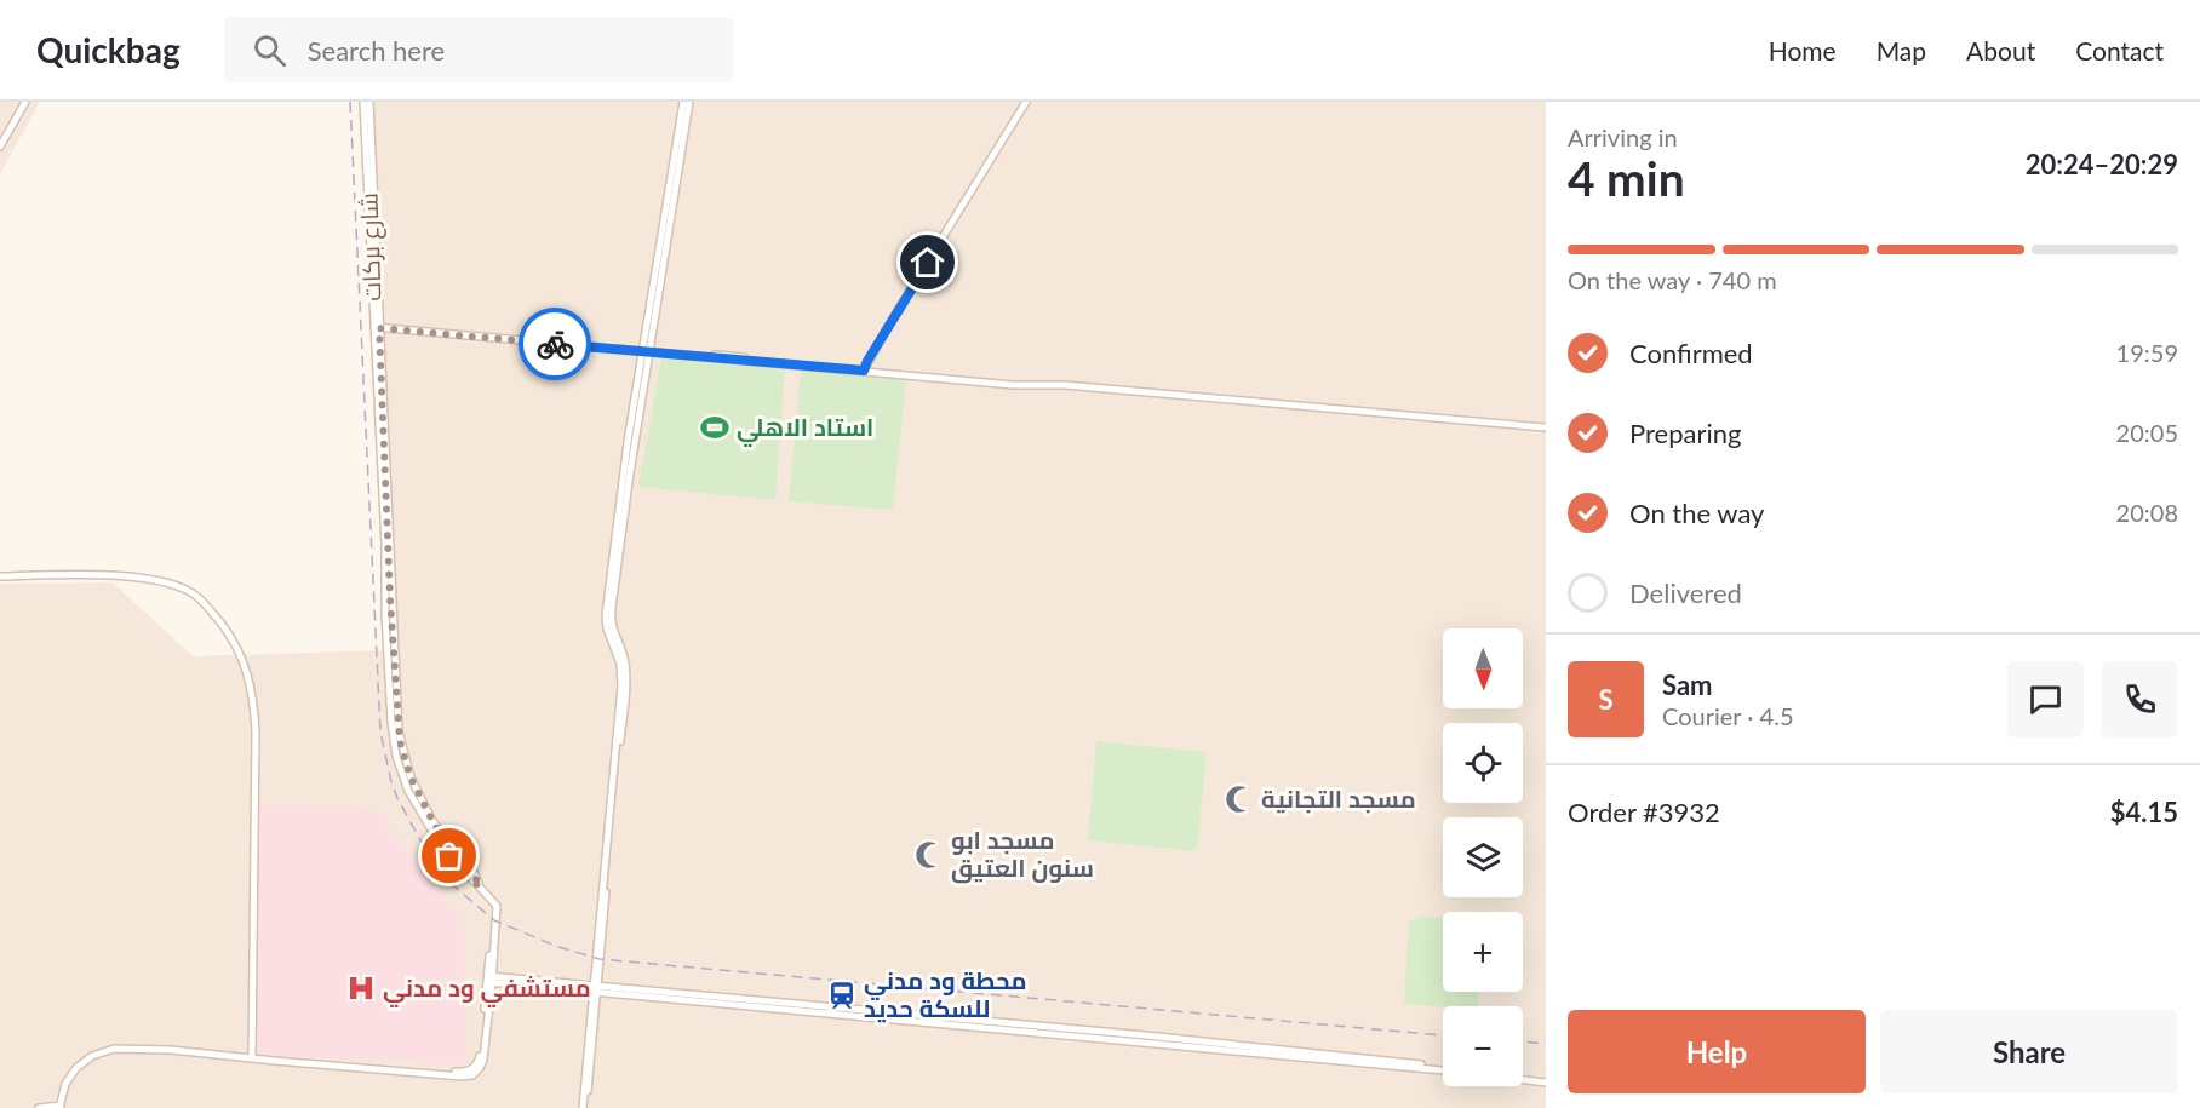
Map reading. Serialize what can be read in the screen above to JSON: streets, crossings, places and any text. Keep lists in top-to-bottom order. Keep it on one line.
{"streets":{"street":["شارع بركات"]},"places":{"sports":["استاد الاهلي"],"mosque":["مسجد التجانية","مسجد ابو سنون العتيق"],"hospital":["مستشفي ود مدني"],"station":["محطة ود مدني للسكة حديد"]},"north":"bottom","page":{"header":"Quickbag","search":"Search here","nav":["Home","Map","About","Contact"],"heading":["4 min","Arriving in","20:24–20:29"],"panel":["Sam","Courier · 4.5","Order #3932","$4.15"],"bar":"On the way · 740 m","list":[["Confirmed","19:59"],["Preparing","20:05"],["On the way","20:08"],"Delivered"],"map_buttons":["+","−"],"round":"S","buttons":["Help","Share"]}}
